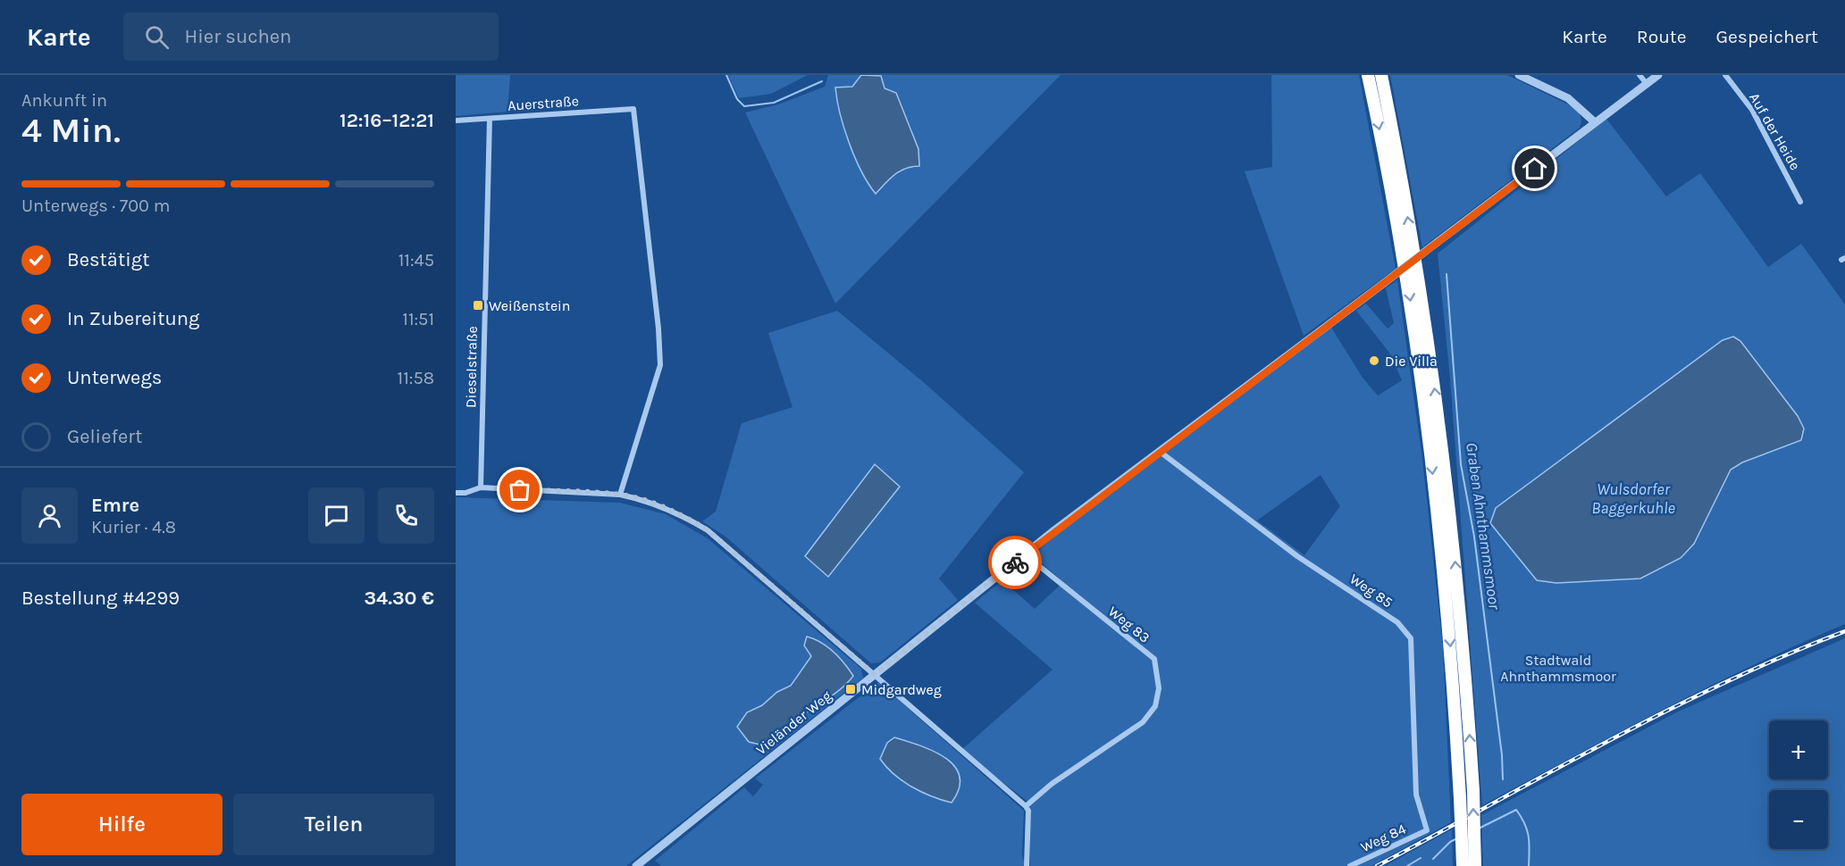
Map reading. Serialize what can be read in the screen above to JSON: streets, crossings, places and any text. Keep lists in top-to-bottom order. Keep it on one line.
{"streets":{"street":["Auerstraße","Auf der Heide","Dieselstraße","Weg 85","Weg 83","Vieländer Weg","Weg 84"]},"crossings":[["Auerstraße","Dieselstraße"],["Weg 85","Vieländer Weg"],["Weg 85","Weg 84"],["Weg 83","Vieländer Weg"]],"water":["Wulsdorfer Baggerkuhle","Graben Ahnthammsmoor"],"parks":["Stadtwald Ahnthammsmoor"],"places":{"transit":["Weißenstein","Midgardweg"],"other":["Die Villa"]},"page":{"header":"Karte","search":"Hier suchen","nav":["Karte","Route","Gespeichert"],"heading":["4 Min.","Ankunft in","12:16–12:21"],"panel":["Emre","Kurier · 4.8","Bestellung #4299","34.30 €"],"bar":"Unterwegs · 700 m","list":[["Bestätigt","11:45"],["In Zubereitung","11:51"],["Unterwegs","11:58"],"Geliefert"],"map_buttons":["+","−"],"buttons":["Hilfe","Teilen"]}}
